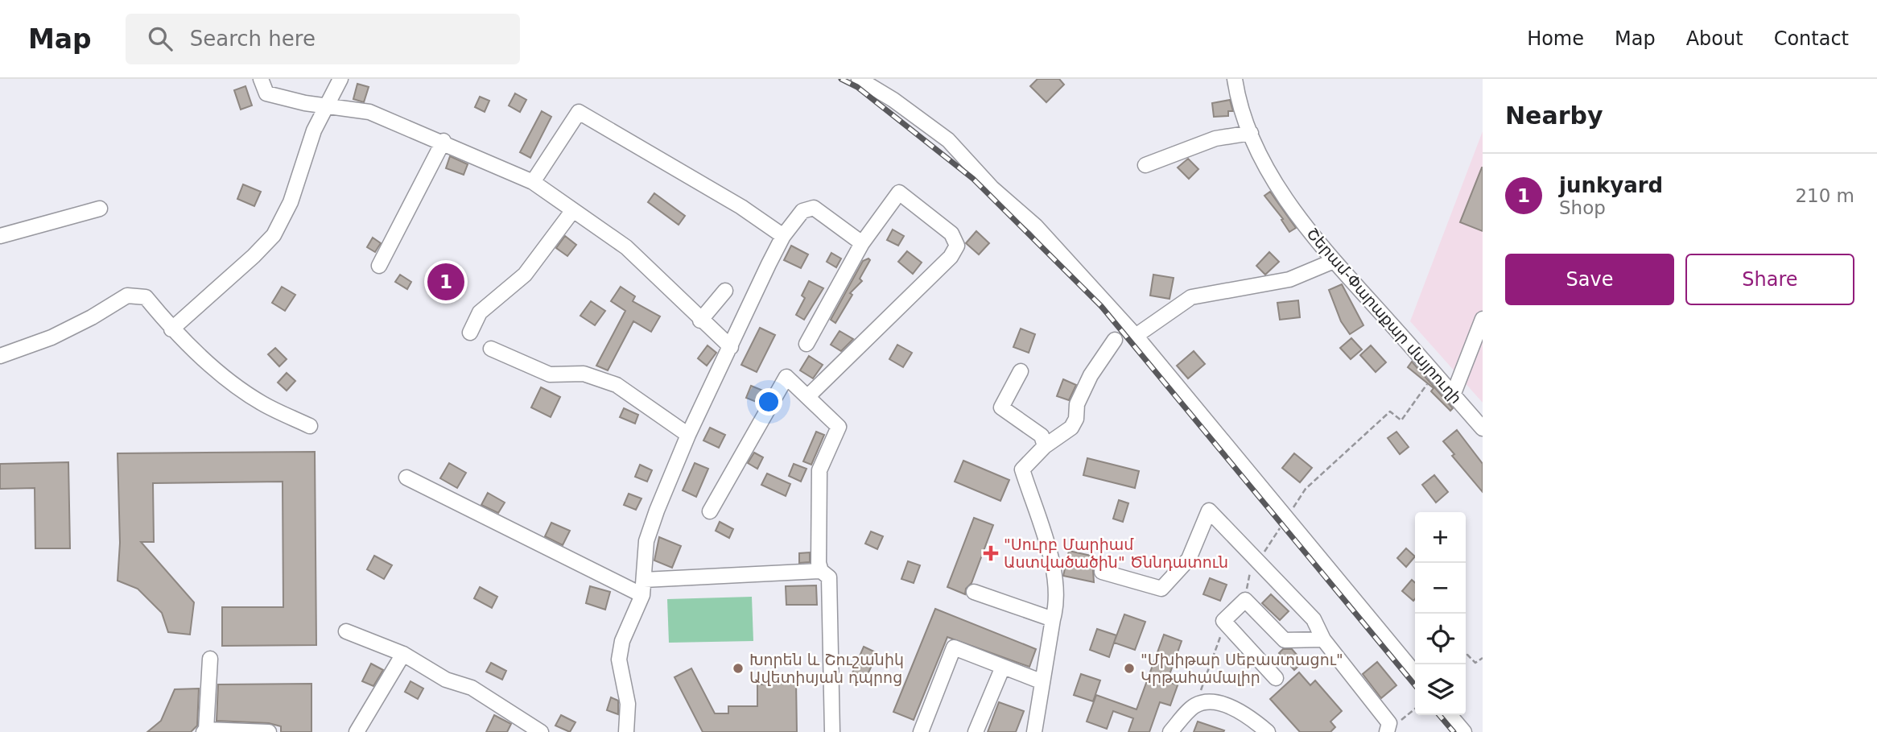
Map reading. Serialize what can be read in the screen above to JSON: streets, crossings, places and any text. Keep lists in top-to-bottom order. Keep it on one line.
{"streets":{"street":["Շերամ-Փարաքար մայրուղի"]},"places":{"health":["\"Սուրբ Մարիամ Աստվածածին\" Ծննդատուն"],"other":["Խորեն և Շուշանիկ Ավետիսյան դպրոց","\"Մխիթար Սեբաստացու\" Կրթահամալիր"]},"page":{"header":"Map","search":"Search here","nav":["Home","Map","About","Contact"],"heading":"Nearby","list":[{"mark":"1","name":"junkyard","note":"Shop","value":"210 m"}],"buttons":["Save","Share"],"pins":"1","map_buttons":["+","−"]}}
